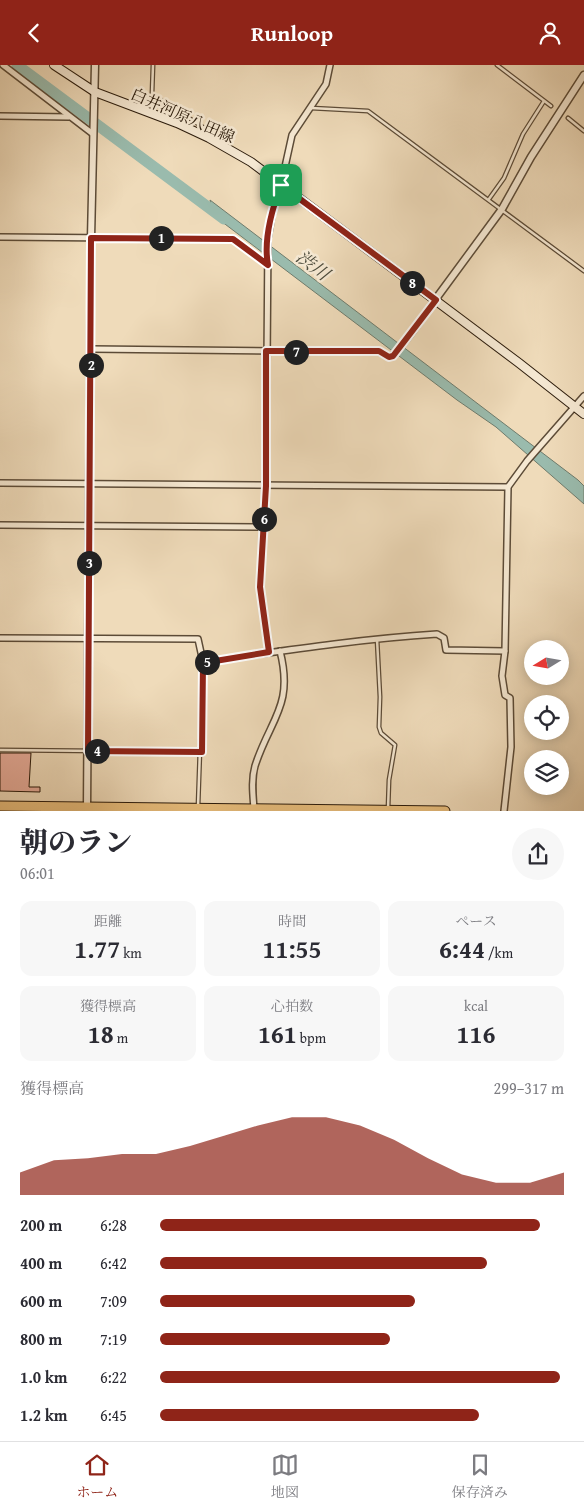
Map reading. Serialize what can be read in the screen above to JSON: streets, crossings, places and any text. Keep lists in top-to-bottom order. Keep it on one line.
{"streets":{"main road":["白井河原八田線"]},"water":["渋川"],"north":"left","page":{"header":"Runloop","pins":["1","8","7","2","6","3","5","4"],"heading":["朝のラン","06:01"],"stats":[["距離","1.77 km"],["時間","11:55"],["ペース","6:44 /km"],["獲得標高","18 m"],["心拍数","161 bpm"],["kcal","116"]],"chart":["獲得標高","299–317 m"],"list":[{"name":"200 m","note":"6:28"},{"name":"400 m","note":"6:42"},{"name":"600 m","note":"7:09"},{"name":"800 m","note":"7:19"},{"name":"1.0 km","note":"6:22"},{"name":"1.2 km","note":"6:45"}],"tabs":["ホーム","地図","保存済み"]}}
